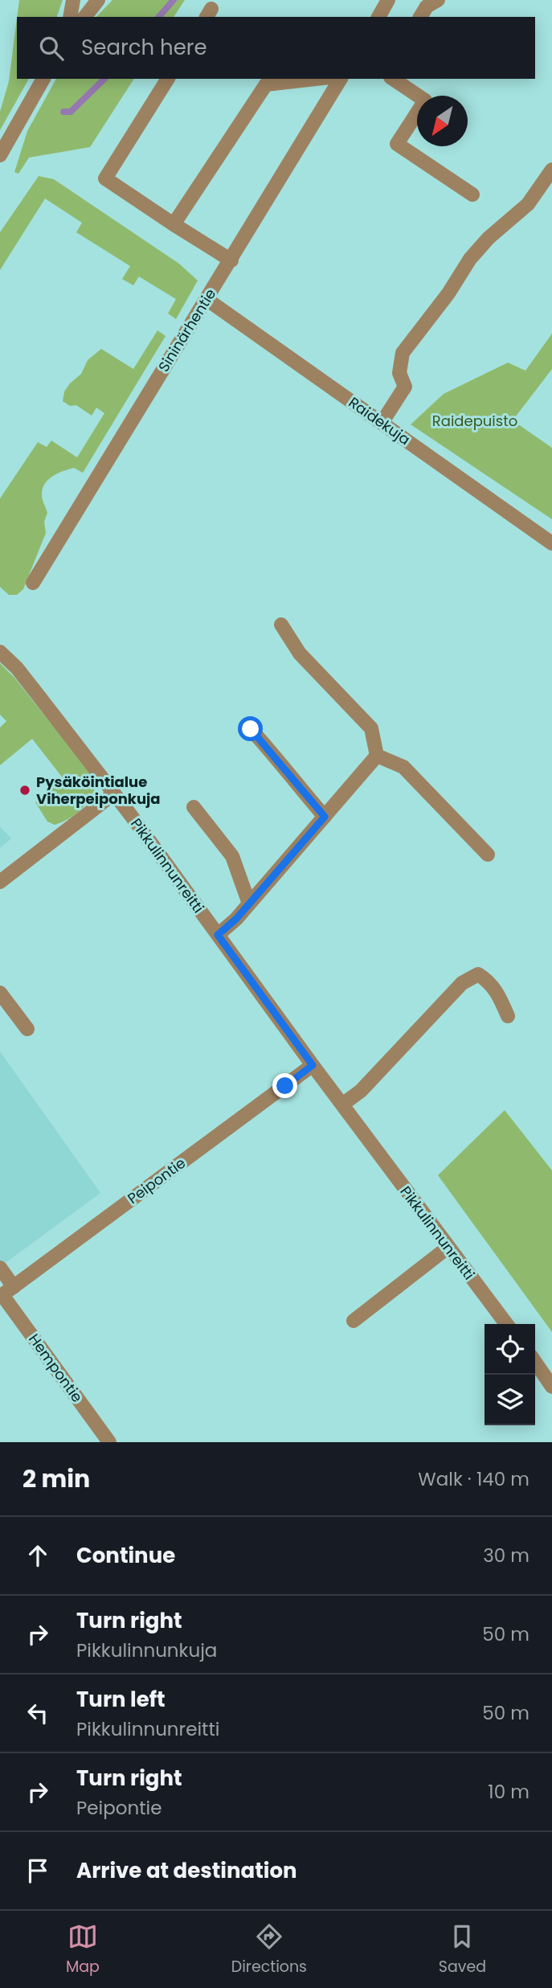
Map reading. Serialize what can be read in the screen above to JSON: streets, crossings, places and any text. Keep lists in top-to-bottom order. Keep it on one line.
{"streets":{"street":["Sininärhentie","Raidekuja","Pikkulinnunreitti","Peipontie","Hempontie"]},"crossings":[["Sininärhentie","Raidekuja"],["Pikkulinnunreitti","Peipontie"],["Peipontie","Hempontie"]],"parks":["Raidepuisto"],"places":["Pysäköintialue Viherpeiponkuja"],"north":"bottom left","page":{"search":"Search here","heading":["2 min","Walk · 140 m"],"list":[["Continue","30 m"],["Turn right","Pikkulinnunkuja","50 m"],["Turn left","Pikkulinnunreitti","50 m"],["Turn right","Peipontie","10 m"],"Arrive at destination"],"nav":["Map","Directions","Saved"]}}
